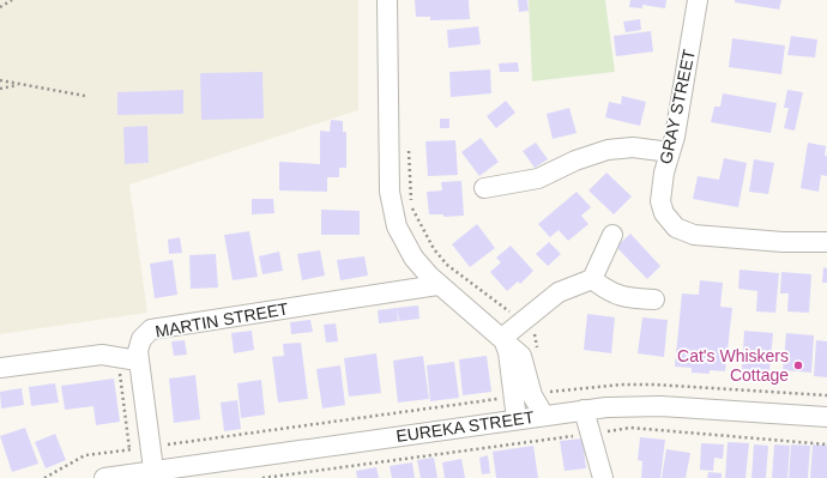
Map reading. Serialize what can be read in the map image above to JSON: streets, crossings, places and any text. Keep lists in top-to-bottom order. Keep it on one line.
{"streets":{"street":["GRAY STREET","MARTIN STREET","EUREKA STREET"]},"places":["Cat's Whiskers Cottage"]}
